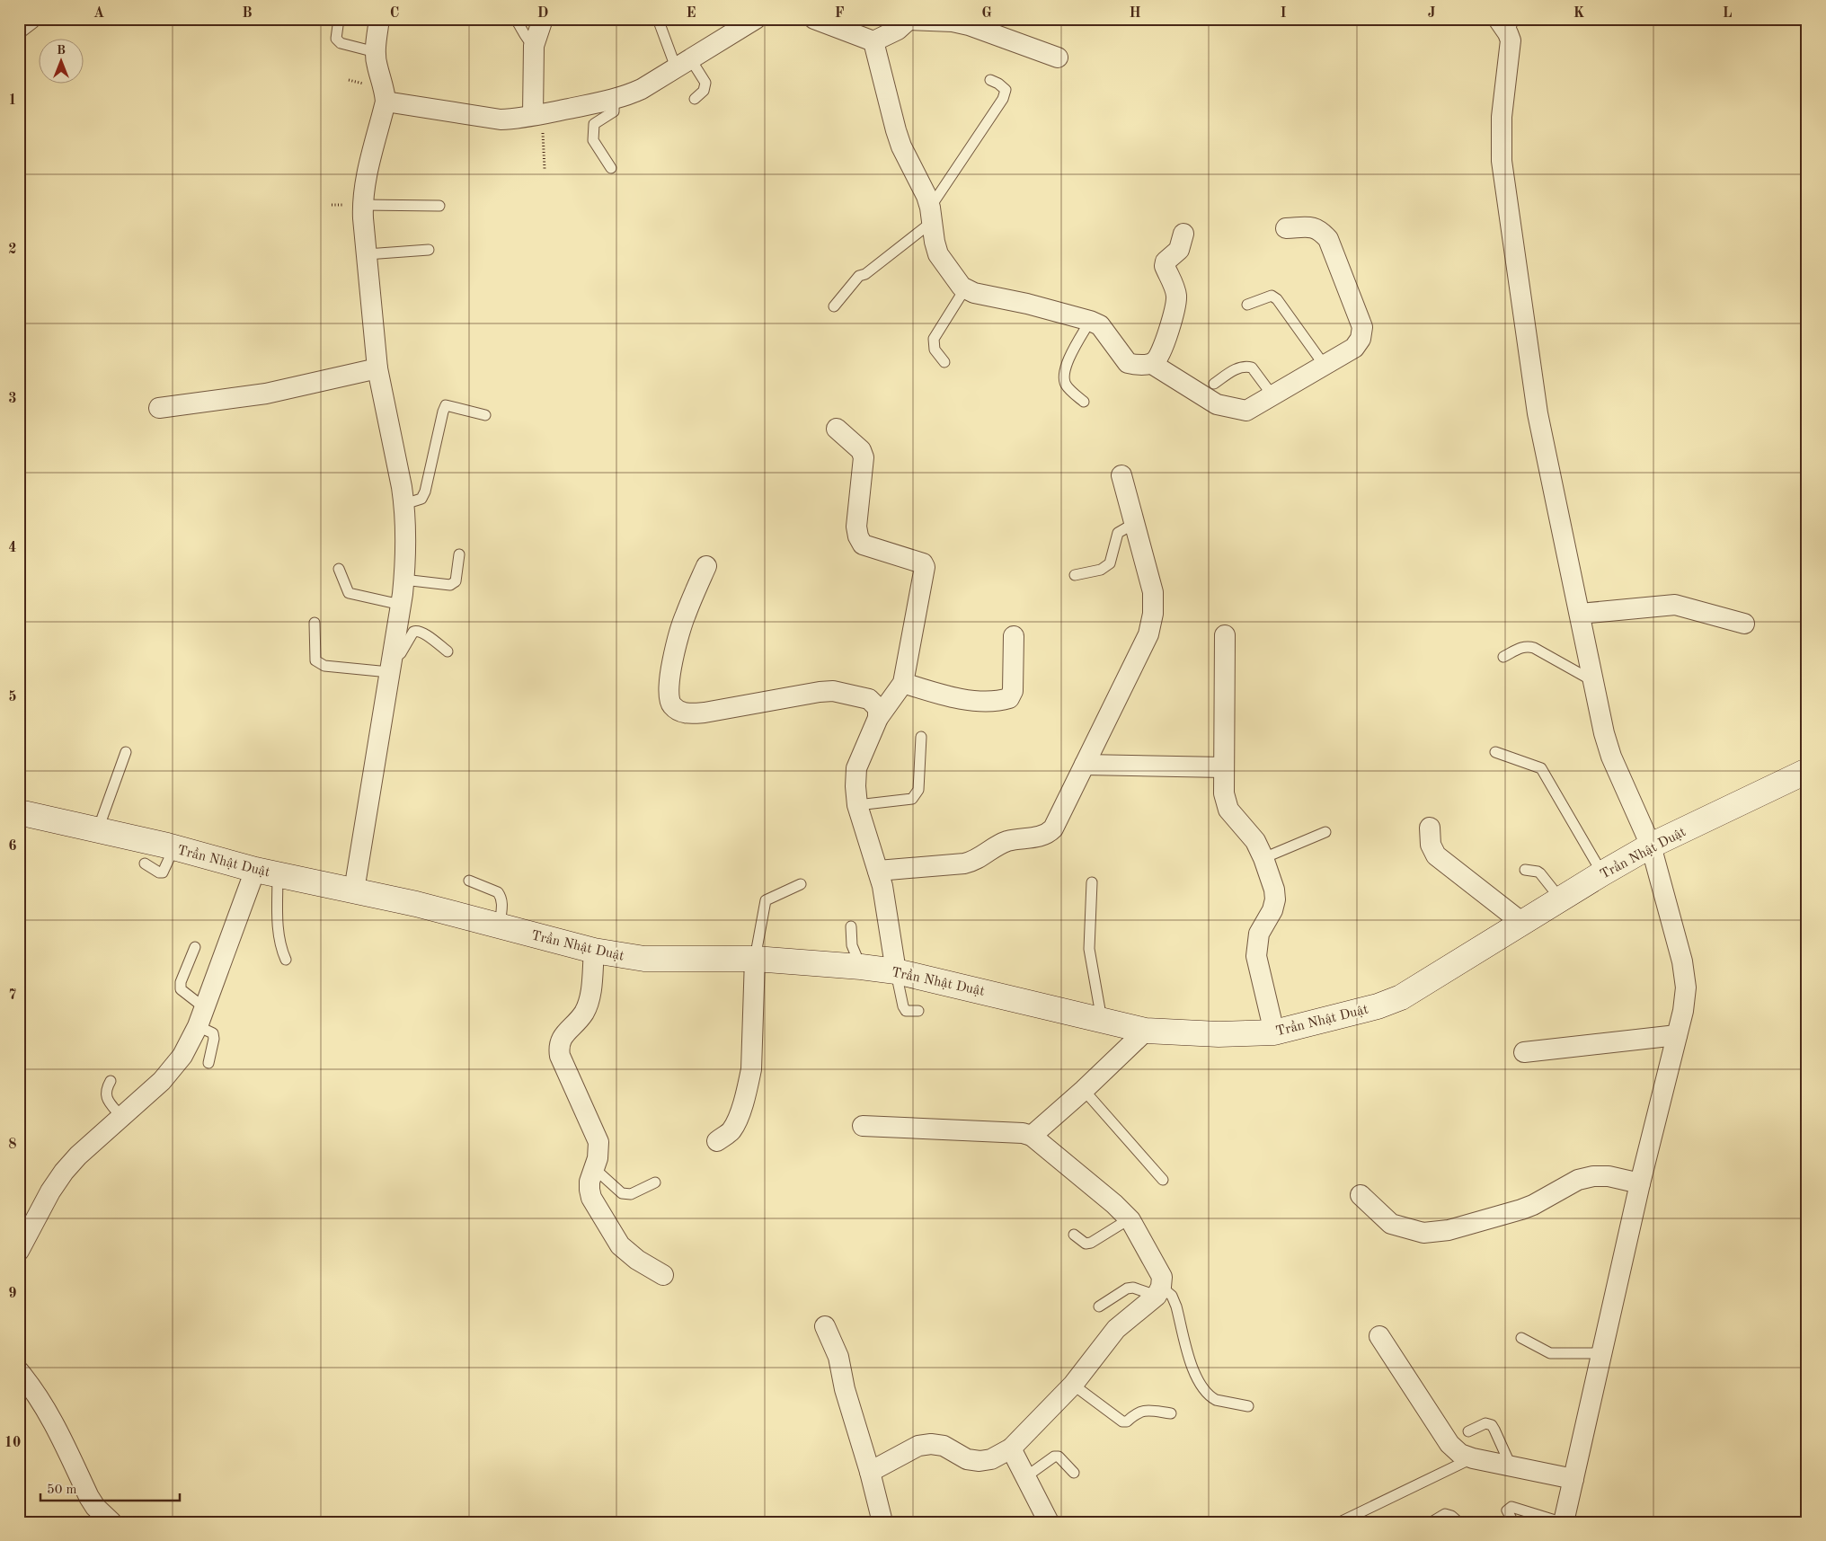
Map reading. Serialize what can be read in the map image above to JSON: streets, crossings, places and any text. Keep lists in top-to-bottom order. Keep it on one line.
{"streets":{"main road":["Trần Nhật Duật"]},"scale_bar":"50 m","north":"top","grid":{"columns":["A","B","C","D","E","F","G","H","I","J","K","L"],"rows":["1","2","3","4","5","6","7","8","9","10"]}}
